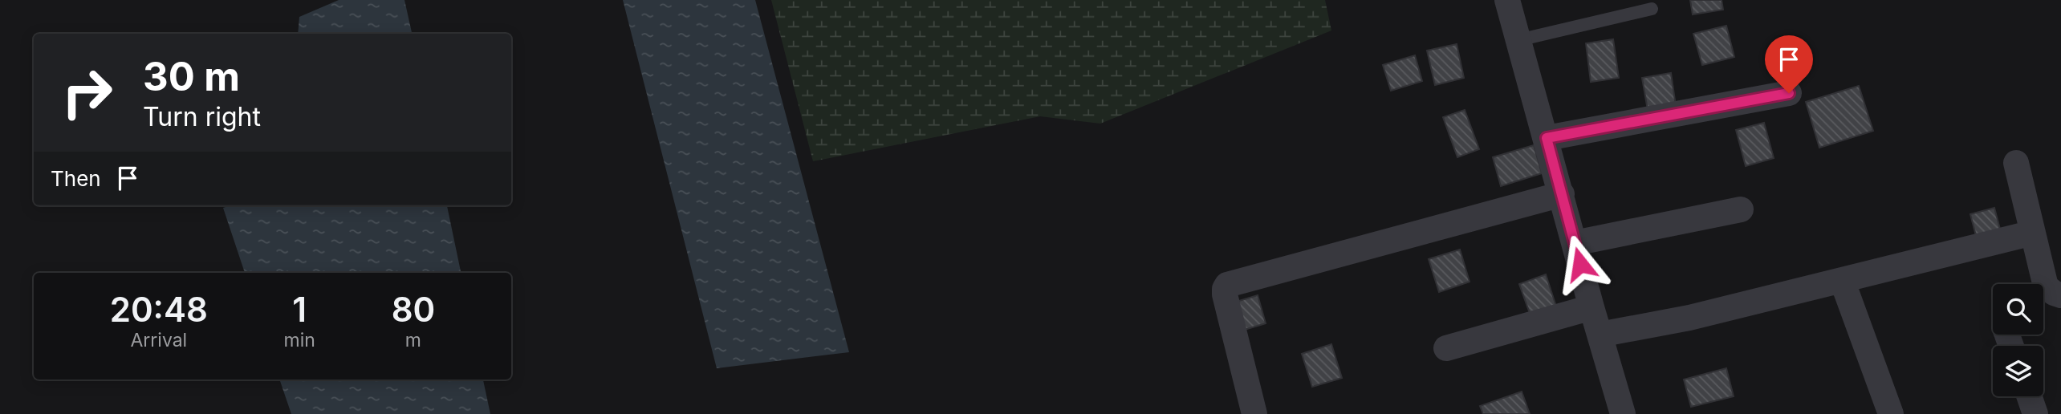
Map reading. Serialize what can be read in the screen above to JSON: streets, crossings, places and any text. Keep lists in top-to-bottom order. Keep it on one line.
{"page":{"turn":["30 m","Turn right"],"then":"Then","eta":["20:48","Arrival","1","min","80","m"]}}
